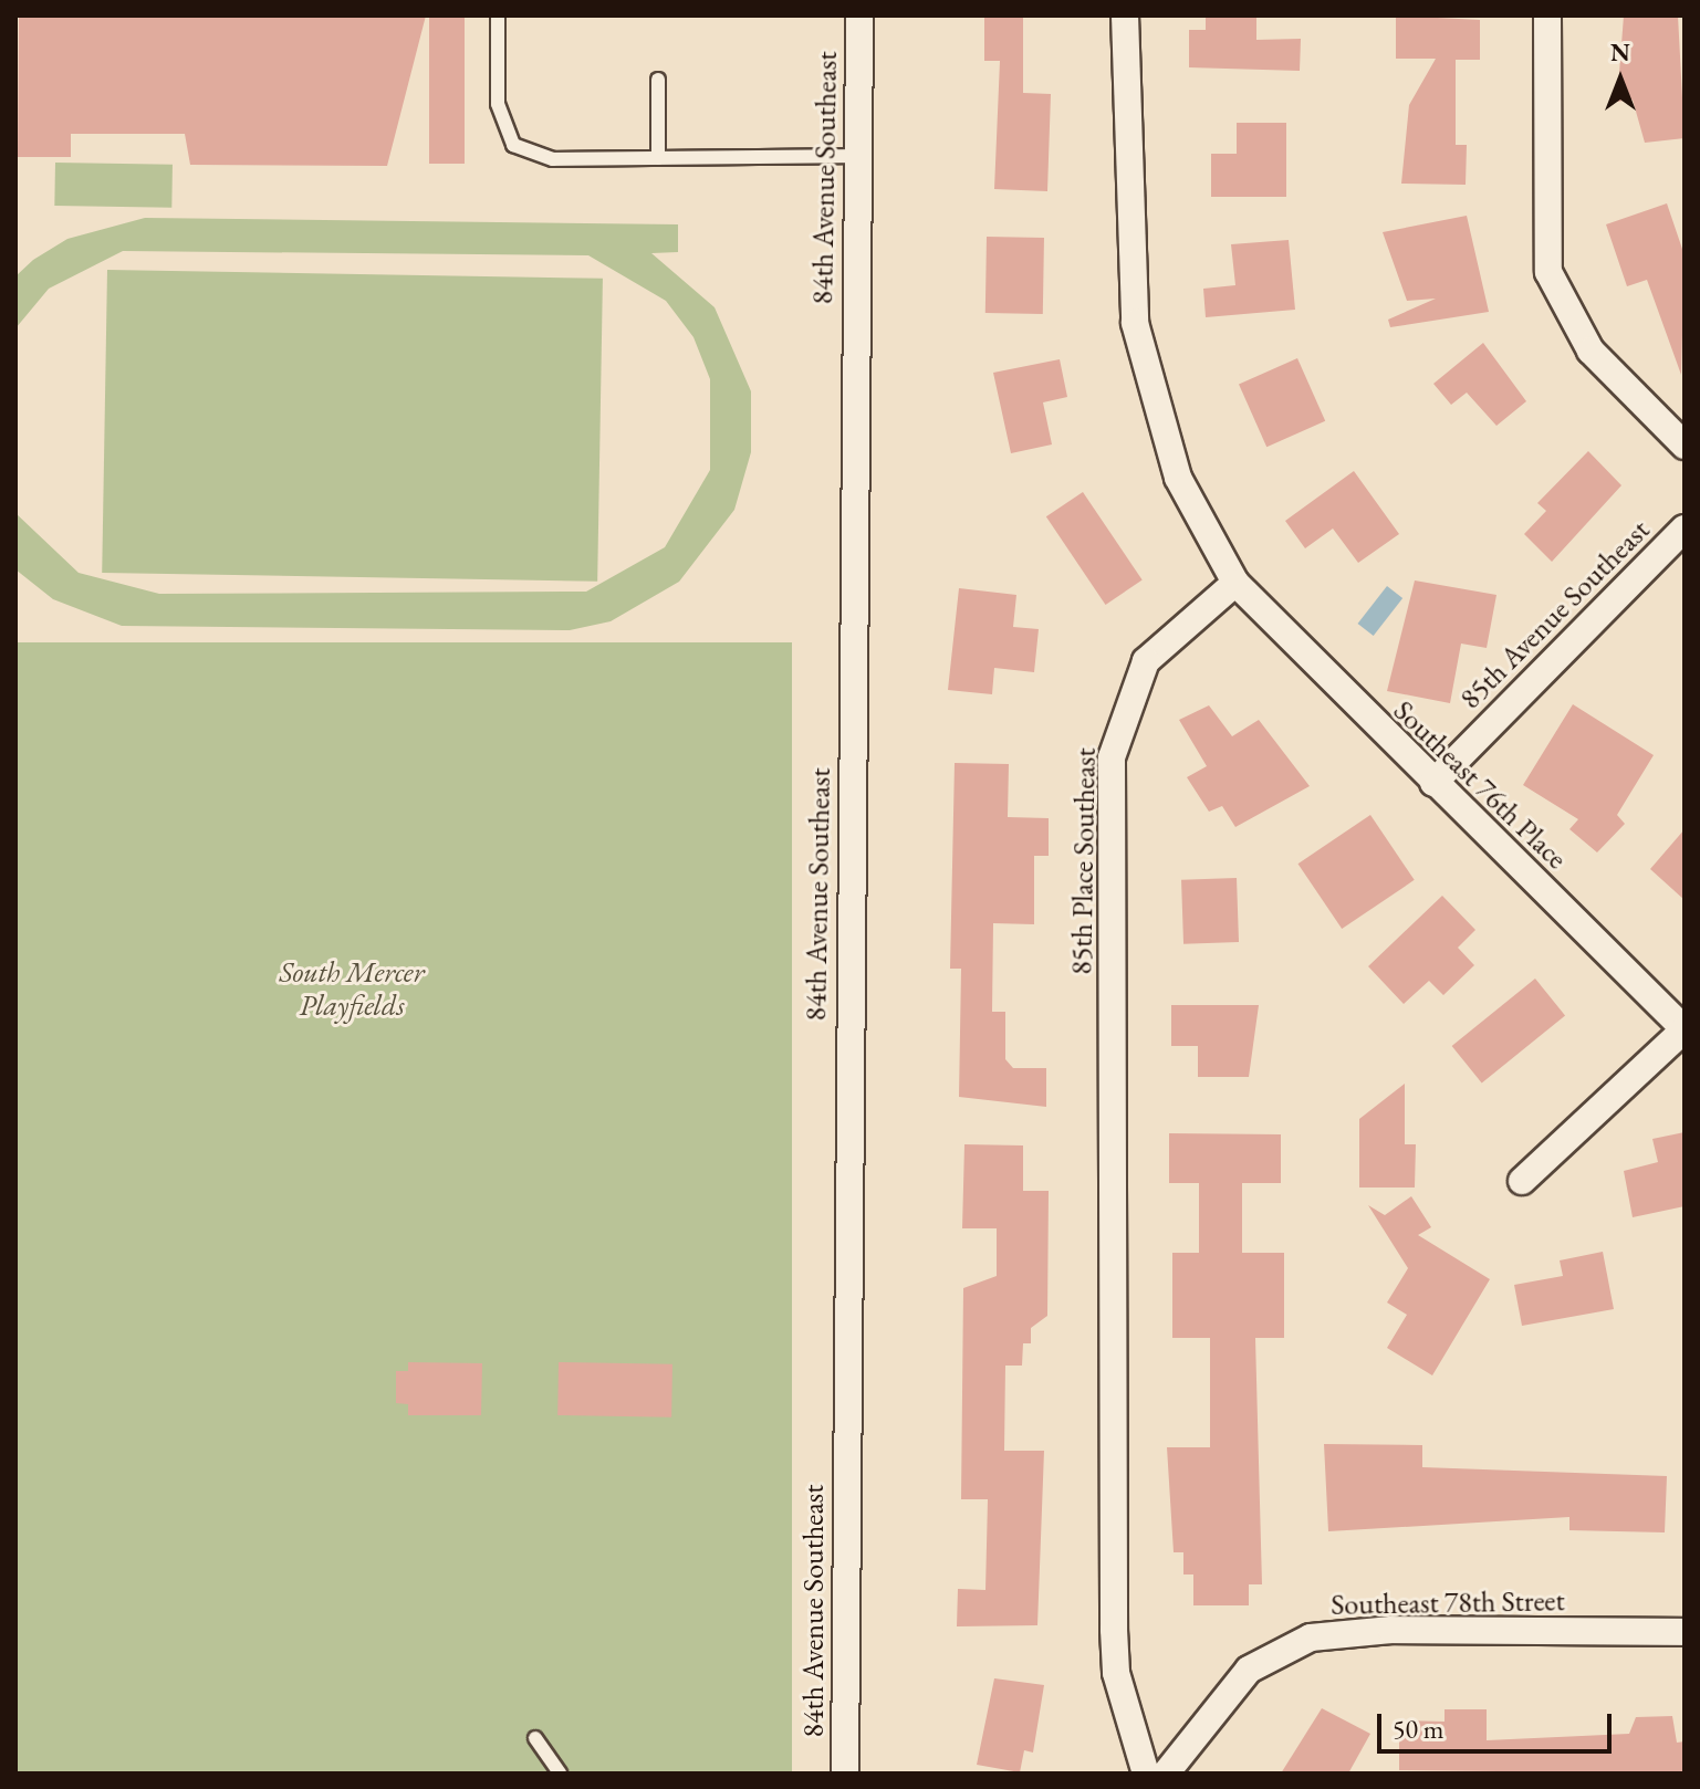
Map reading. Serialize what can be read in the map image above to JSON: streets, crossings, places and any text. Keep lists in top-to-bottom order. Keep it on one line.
{"streets":{"street":["84th Avenue Southeast","85th Avenue Southeast","Southeast 76th Place","85th Place Southeast","Southeast 78th Street"]},"crossings":[["85th Avenue Southeast","Southeast 76th Place"],["Southeast 76th Place","85th Place Southeast"]],"parks":["South Mercer Playfields"],"scale_bar":"50 m","north":"top"}
